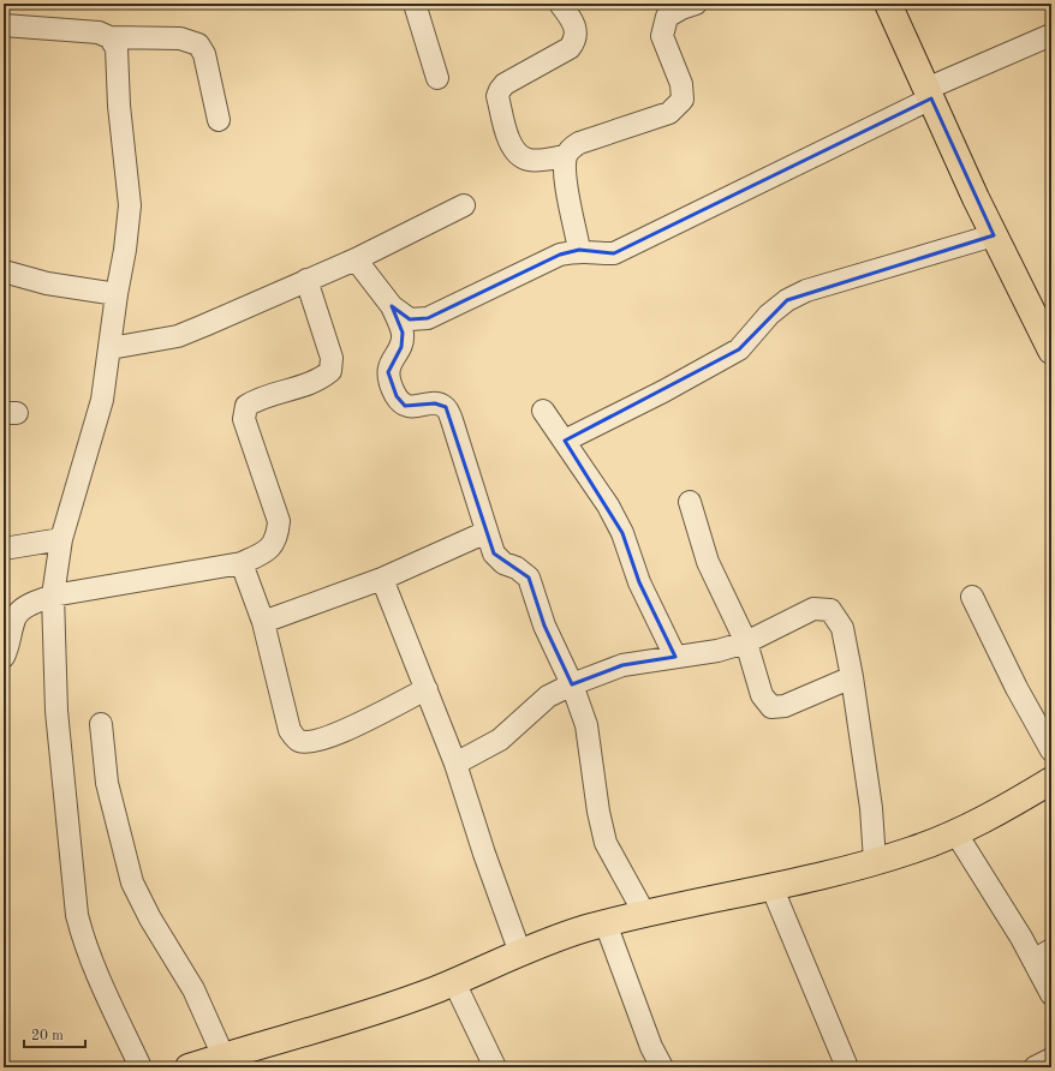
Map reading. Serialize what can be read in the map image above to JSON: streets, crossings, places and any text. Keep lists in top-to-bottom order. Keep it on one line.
{"scale_bar":"20 m"}
